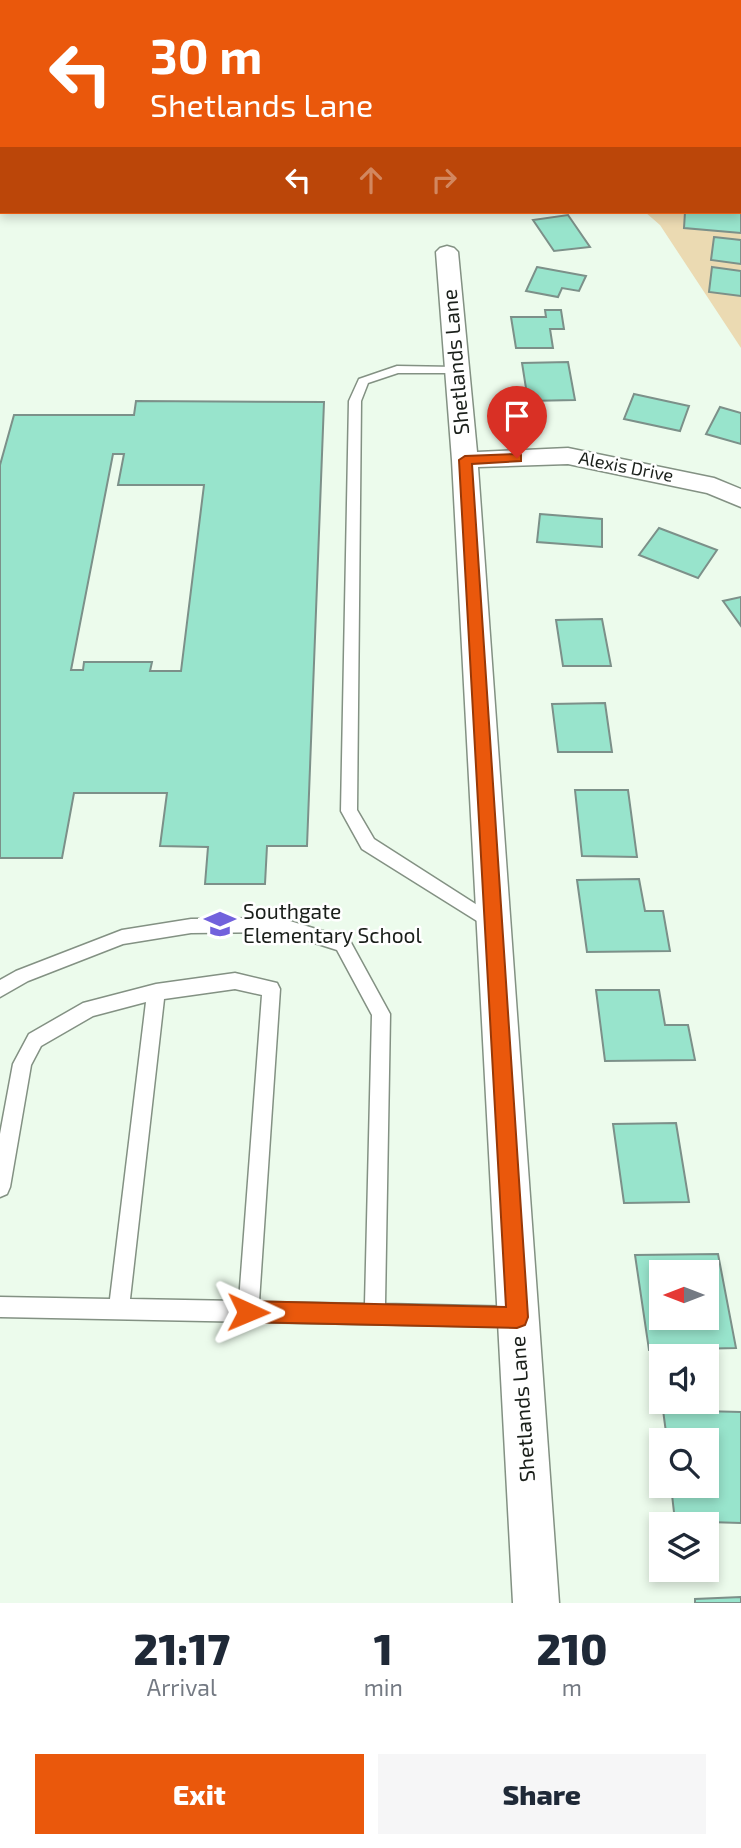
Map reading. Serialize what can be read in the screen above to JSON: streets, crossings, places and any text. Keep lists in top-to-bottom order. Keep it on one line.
{"streets":{"street":["Shetlands Lane","Alexis Drive"]},"crossings":[["Shetlands Lane","Alexis Drive"]],"places":{"school or university":["Southgate Elementary School"]},"north":"left","page":{"turn":["30 m","Shetlands Lane"],"eta":["21:17","Arrival","1","min","210","m"],"buttons":["Exit","Share"]}}
